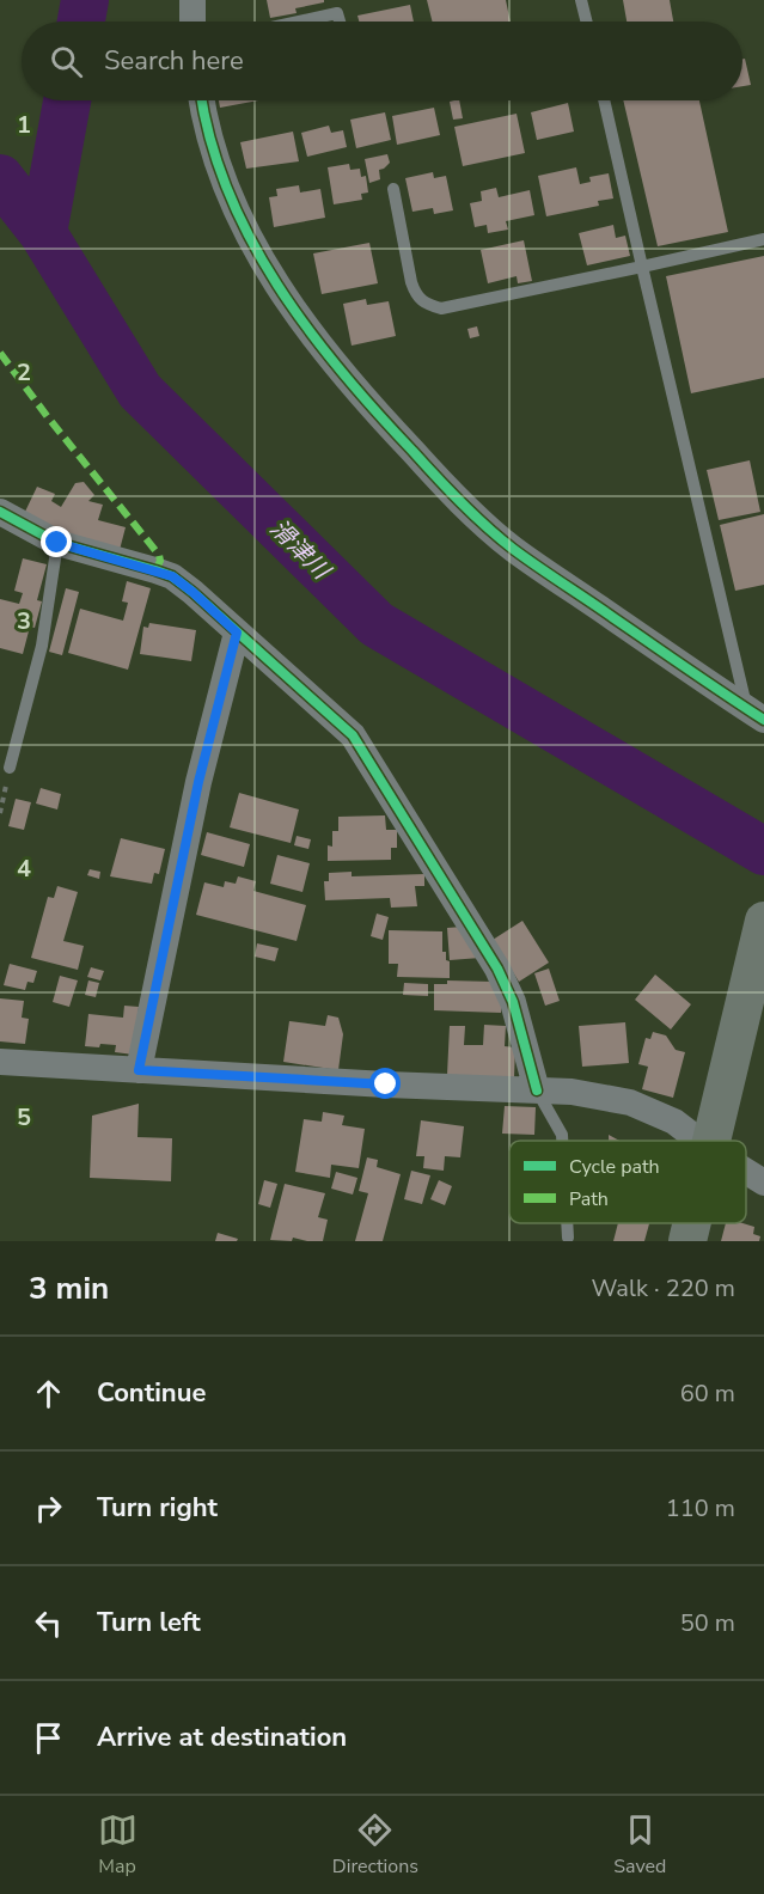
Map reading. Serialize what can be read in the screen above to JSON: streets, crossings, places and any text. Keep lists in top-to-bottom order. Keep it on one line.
{"water":["滑津川"],"legend":["Cycle path","Path"],"page":{"search":"Search here","heading":["3 min","Walk · 220 m"],"list":[["Continue","60 m"],["Turn right","110 m"],["Turn left","50 m"],"Arrive at destination"],"nav":["Map","Directions","Saved"]},"grid":{"rows":["1","2","3","4","5"]}}
